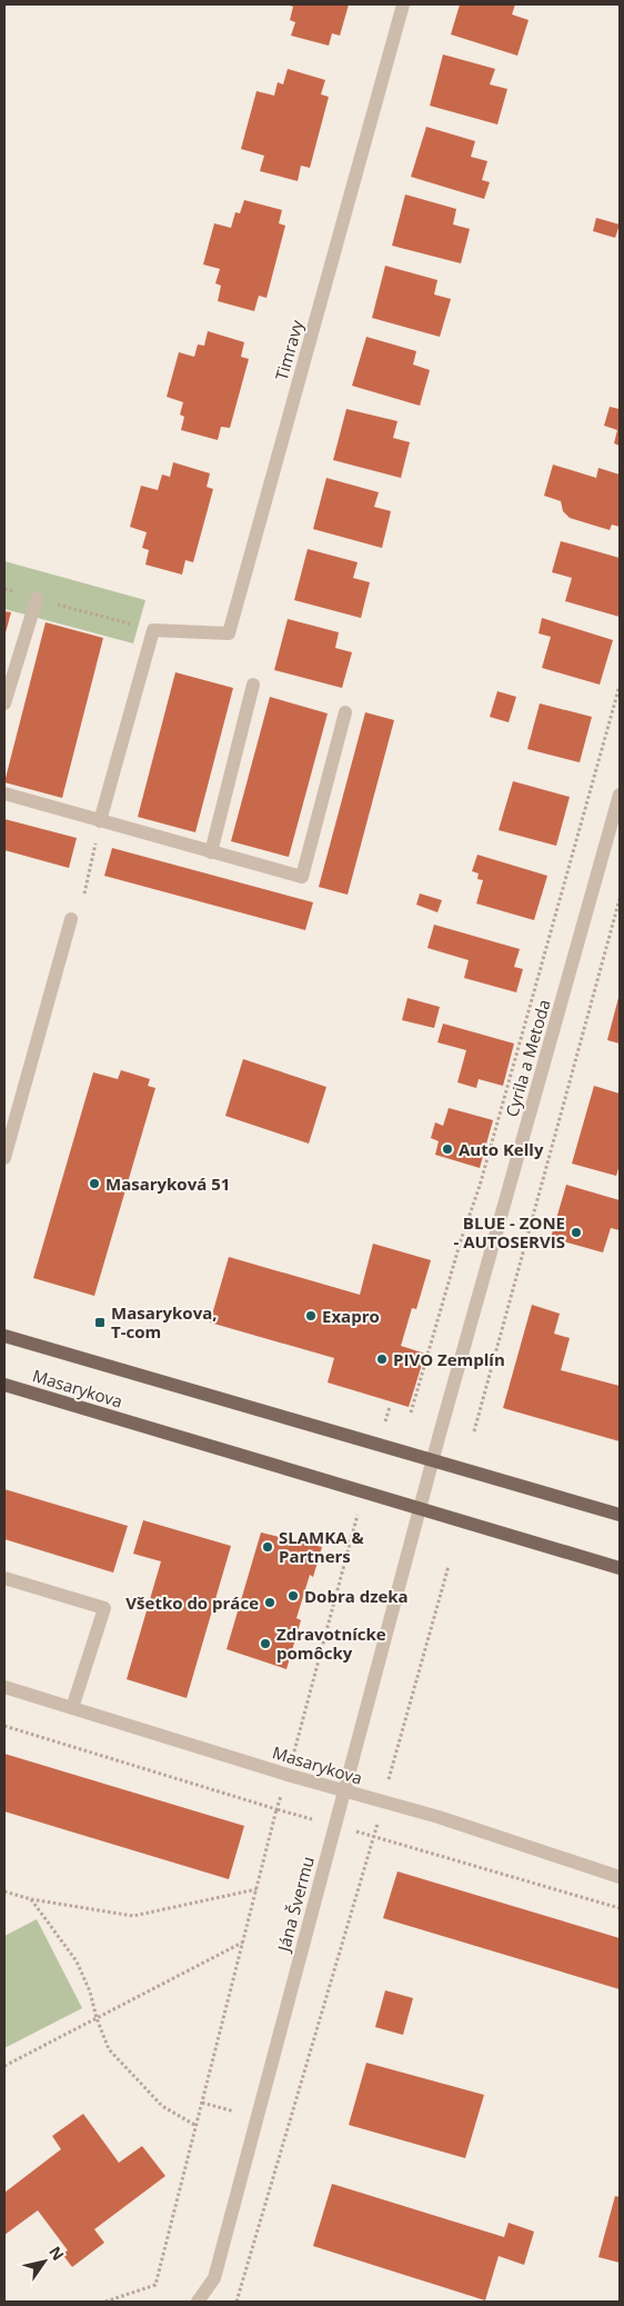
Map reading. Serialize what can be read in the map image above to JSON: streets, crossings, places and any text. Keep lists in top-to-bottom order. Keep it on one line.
{"streets":{"main road":["Masarykova"],"street":["Timravy","Cyrila a Metoda","Jána Švermu"]},"crossings":[["Cyrila a Metoda","Masarykova"],["Cyrila a Metoda","Jána Švermu"],["Masarykova","Jána Švermu"]],"places":{"other":["Auto Kelly","Masaryková 51","BLUE - ZONE - AUTOSERVIS","Exapro","PIVO Zemplín","SLAMKA & Partners","Dobra dzeka","Všetko do práce","Zdravotnícke pomôcky"],"transit":["Masarykova, T-com"]},"north":"top right"}
